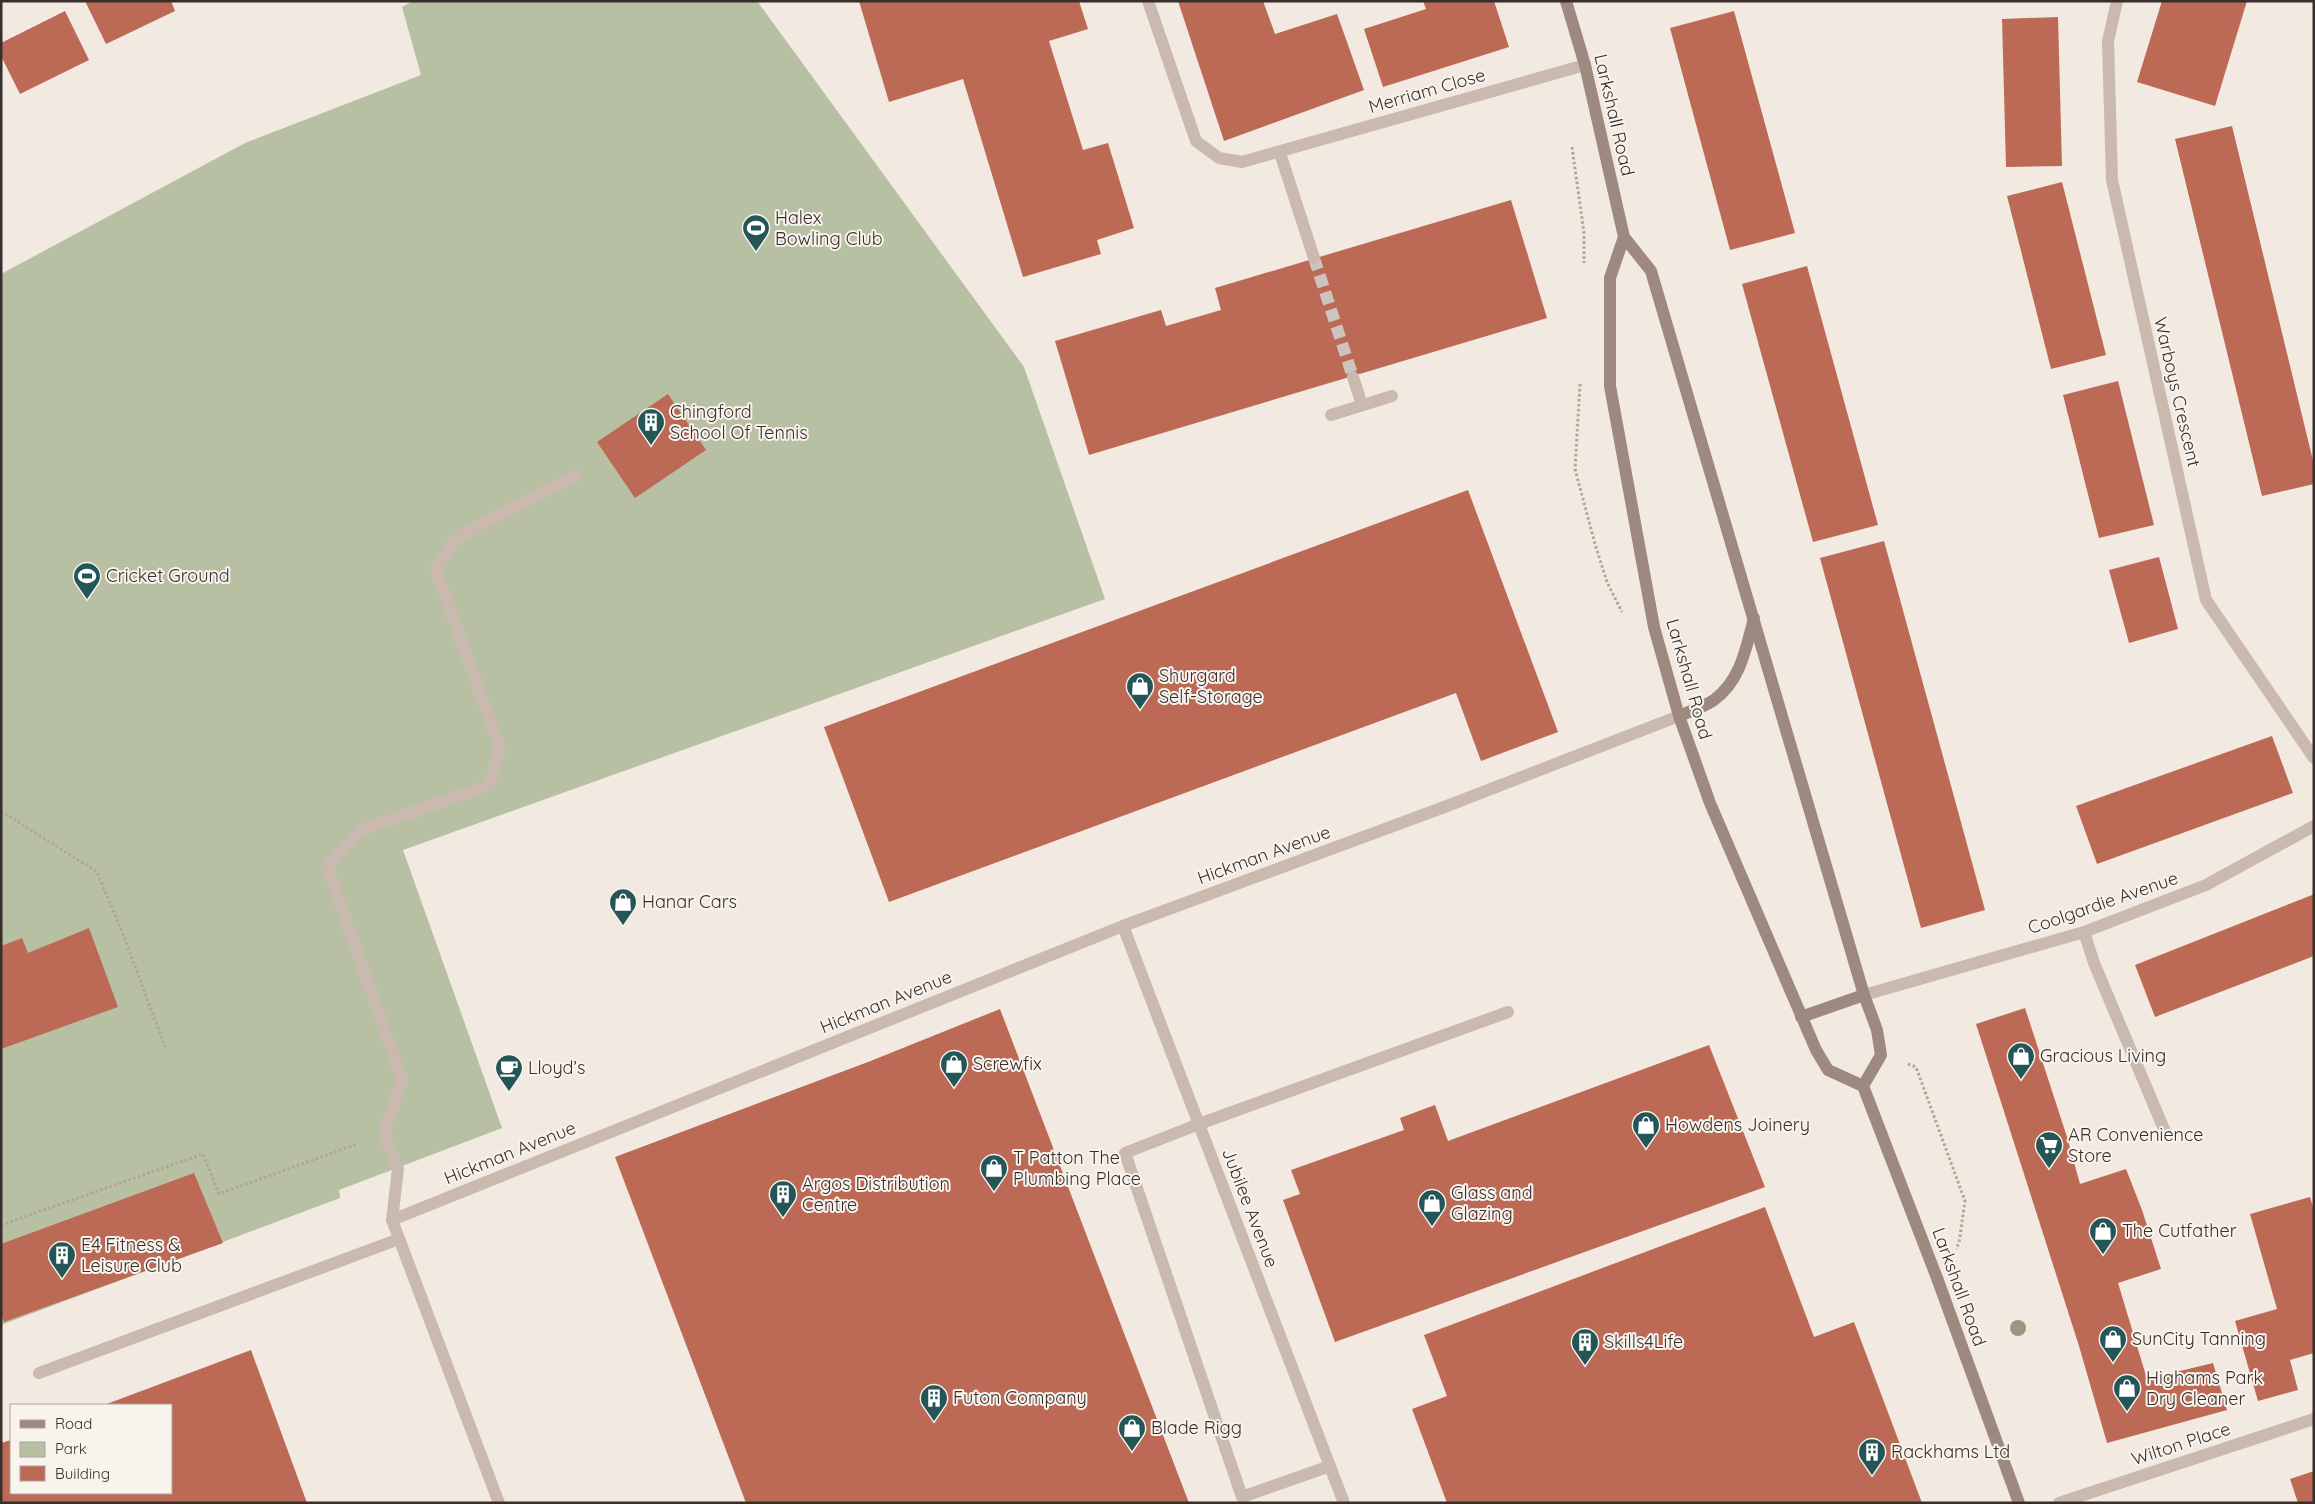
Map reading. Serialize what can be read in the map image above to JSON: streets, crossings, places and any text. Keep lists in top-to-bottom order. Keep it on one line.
{"streets":{"main road":["Larkshall Road"],"street":["Merriam Close","Warboys Crescent","Hickman Avenue","Coolgardie Avenue","Jubilee Avenue","Wilton Place"]},"crossings":[["Merriam Close","Larkshall Road"],["Larkshall Road","Hickman Avenue"],["Larkshall Road","Coolgardie Avenue"],["Hickman Avenue","Jubilee Avenue"]],"places":{"sports":["Halex Bowling Club","Cricket Ground"],"building":["Chingford School Of Tennis","Argos Distribution Centre","E4 Fitness & Leisure Club","Skills4Life","Futon Company","Rackhams Ltd"],"shop":["Shurgard Self-Storage","Hanar Cars","Gracious Living","Screwfix","Howdens Joinery","T Patton The Plumbing Place","Glass and Glazing","The Cutfather","SunCity Tanning","Highams Park Dry Cleaner","Blade Rigg"],"cafe":["Lloyd’s"],"supermarket":["AR Convenience Store"]},"legend":["Road","Park","Building"]}
